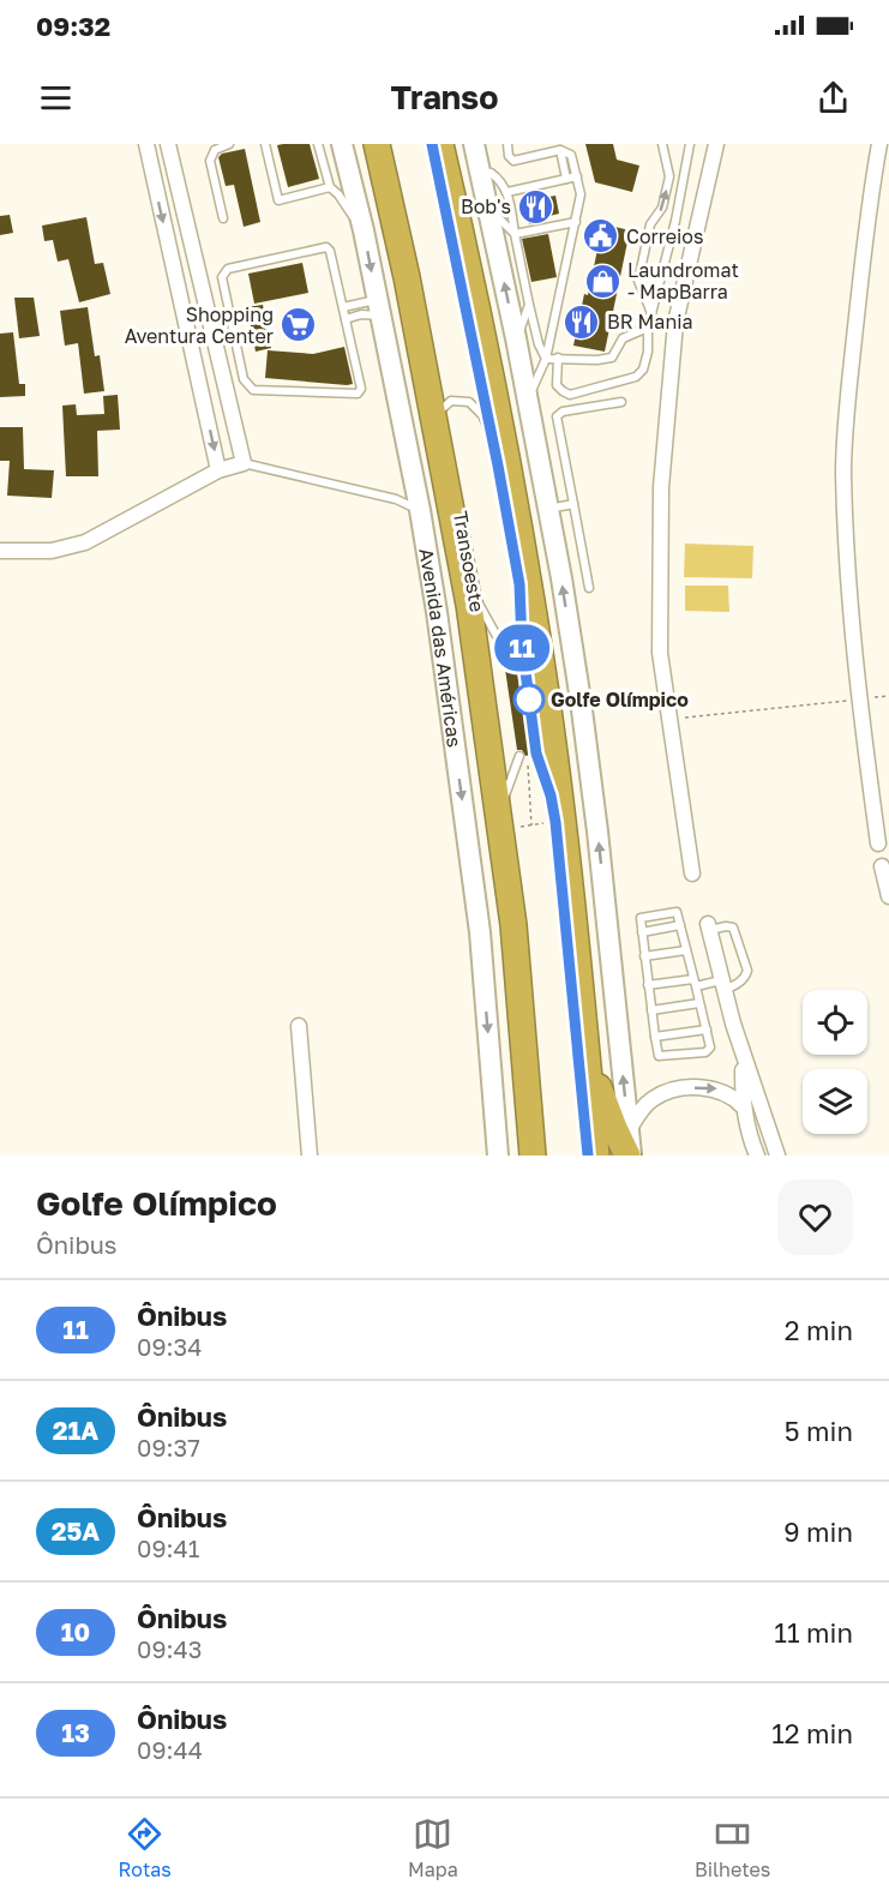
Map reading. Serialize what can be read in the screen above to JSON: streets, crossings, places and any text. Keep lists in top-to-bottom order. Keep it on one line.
{"streets":{"highway":["Avenida das Américas"],"lane":["Transoeste"]},"places":{"restaurant":["Bob's","BR Mania"],"public building":["Correios"],"shop":["Laundromat - MapBarra"],"supermarket":["Shopping Aventura Center"],"other":["Golfe Olímpico"]},"lines":["bus line 11"],"page":{"status":"09:32","header":"Transo","on_map":"11","heading":["Golfe Olímpico","Ônibus"],"list":[{"mark":"11","name":"Ônibus","note":"09:34","value":"2 min"},{"mark":"21A","name":"Ônibus","note":"09:37","value":"5 min"},{"mark":"25A","name":"Ônibus","note":"09:41","value":"9 min"},{"mark":"10","name":"Ônibus","note":"09:43","value":"11 min"},{"mark":"13","name":"Ônibus","note":"09:44","value":"12 min"}],"tabs":["Rotas","Mapa","Bilhetes"]}}
